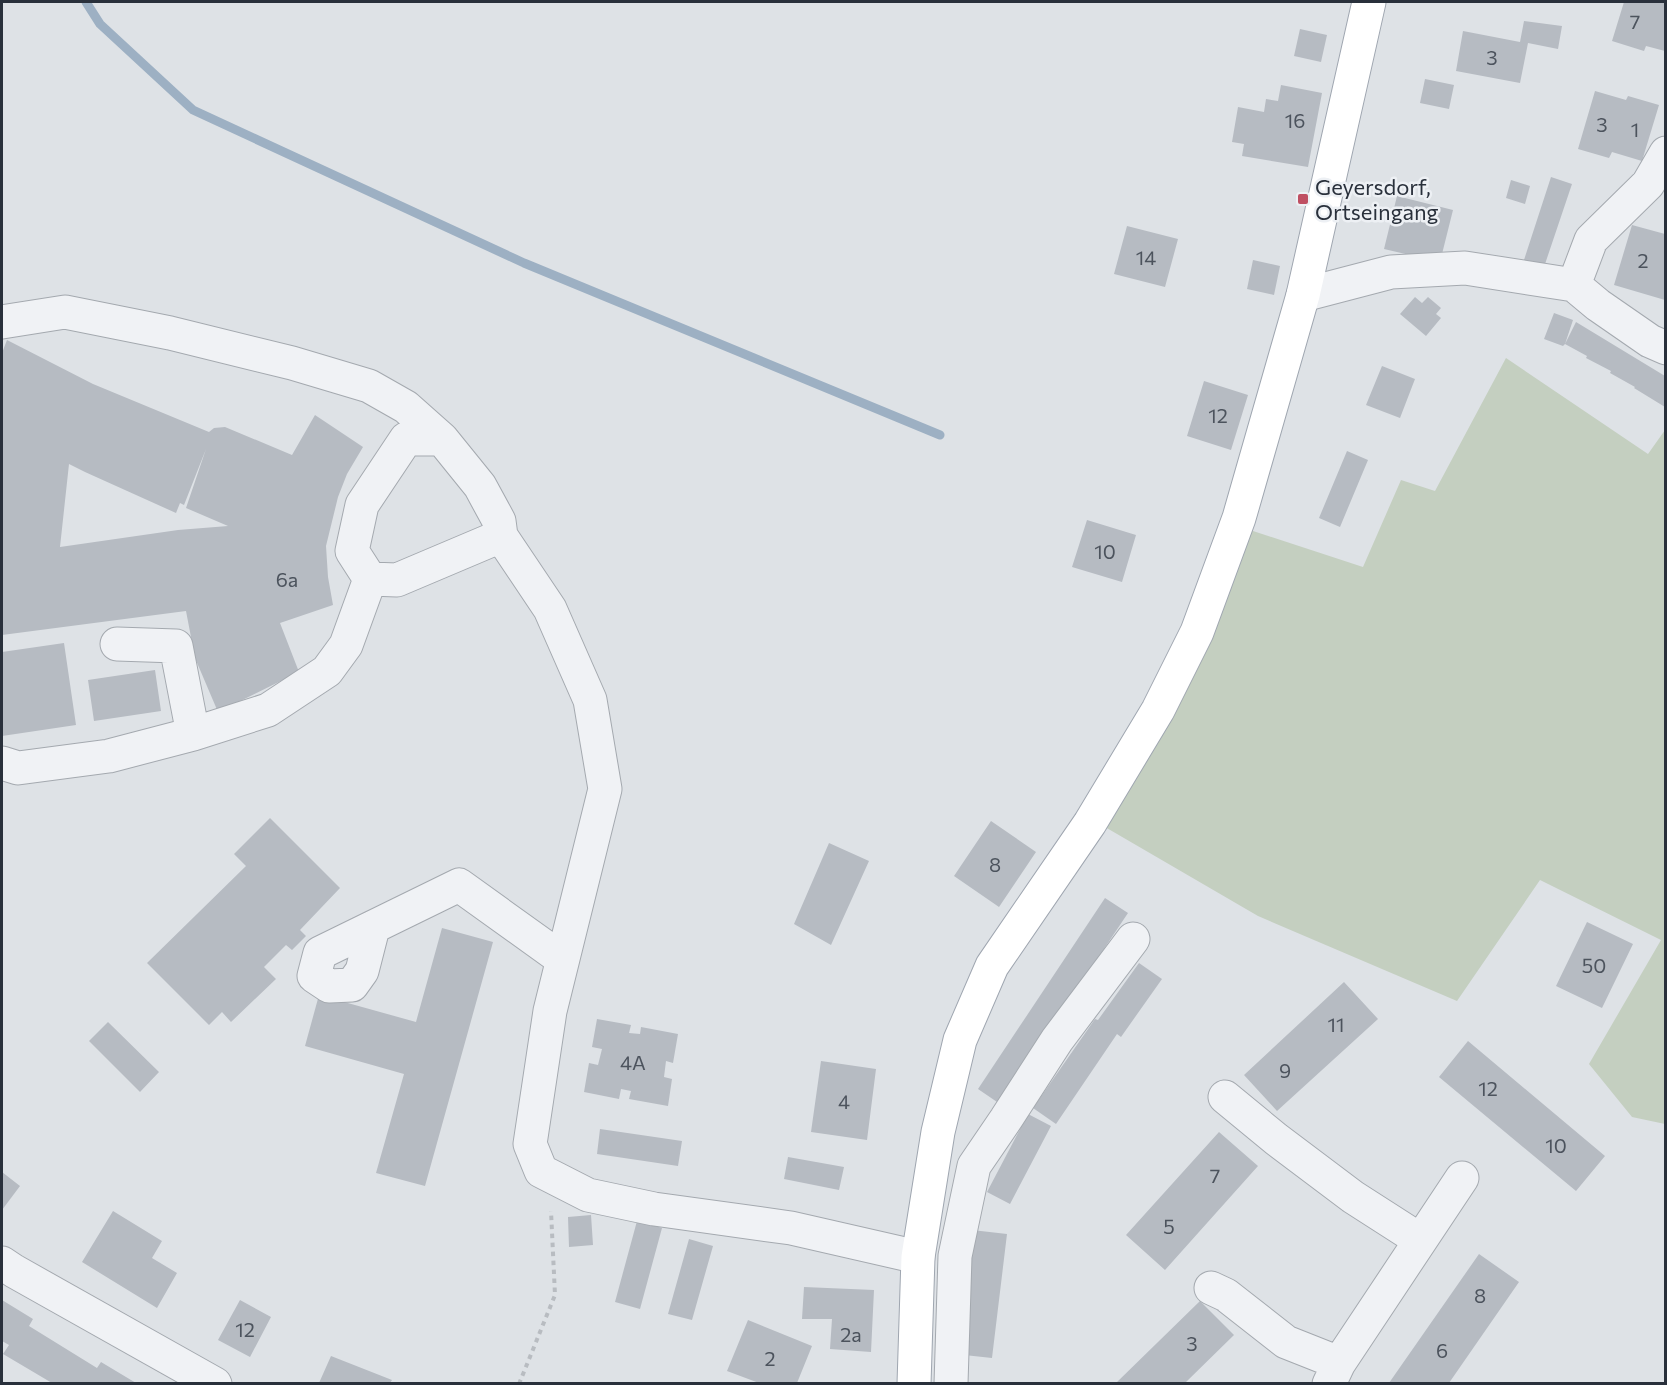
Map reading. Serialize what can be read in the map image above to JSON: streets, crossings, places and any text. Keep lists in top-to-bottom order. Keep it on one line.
{"places":{"transit":["Geyersdorf, Ortseingang"]},"house_numbers":["7","3","16","3","1","14","2","12","10","6a","8","50","11","4A","9","12","4","10","7","5","8","12","2a","3","6","2"]}
